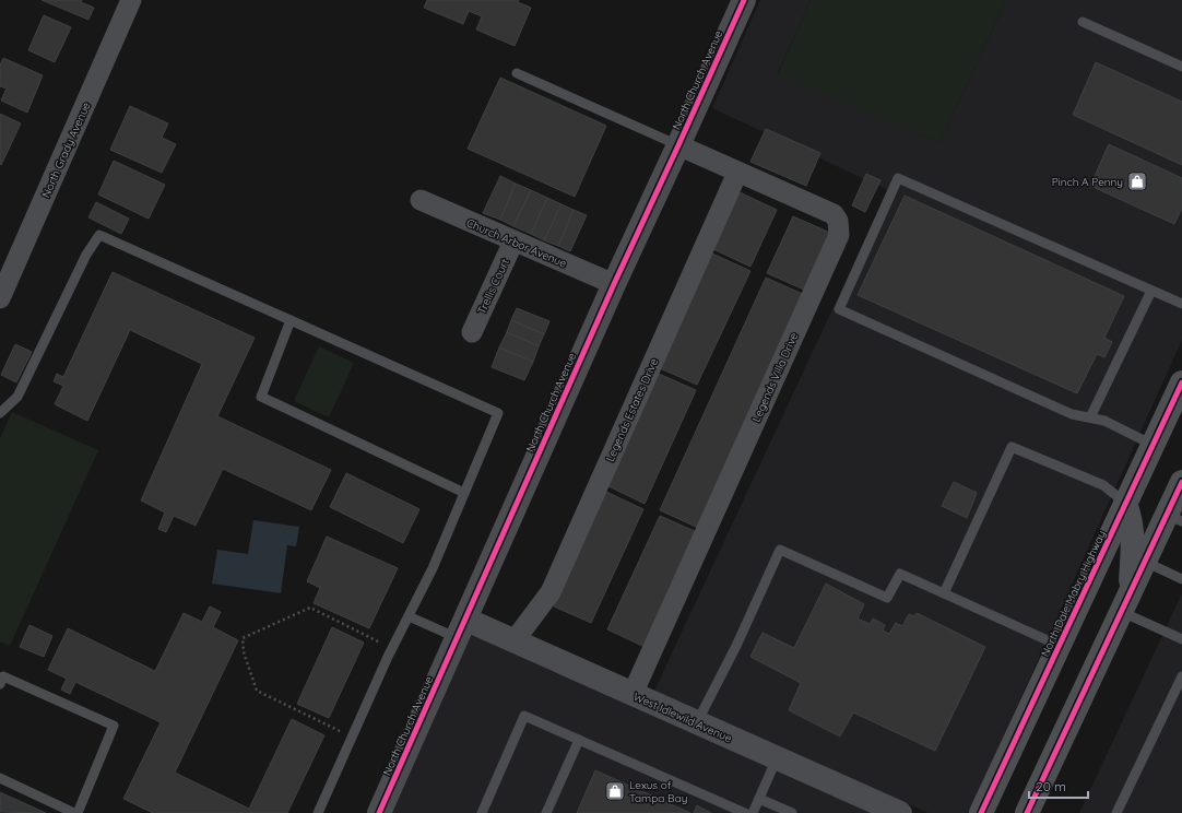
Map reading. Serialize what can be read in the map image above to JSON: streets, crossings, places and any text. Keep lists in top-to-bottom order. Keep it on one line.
{"streets":{"main road":["North Dale Mabry Highway"],"street":["North Church Avenue","North Grady Avenue","Church Arbor Avenue","Trellis Court","Legends Villa Drive","Legends Estates Drive","West Idlewild Avenue"]},"crossings":[["North Church Avenue","Church Arbor Avenue"],["North Church Avenue","Legends Villa Drive"],["North Church Avenue","West Idlewild Avenue"],["Church Arbor Avenue","Trellis Court"],["Legends Villa Drive","Legends Estates Drive"],["Legends Villa Drive","West Idlewild Avenue"],["Legends Estates Drive","West Idlewild Avenue"]],"places":{"shop":["Pinch A Penny","Lexus of Tampa Bay"]},"scale_bar":"20 m"}
